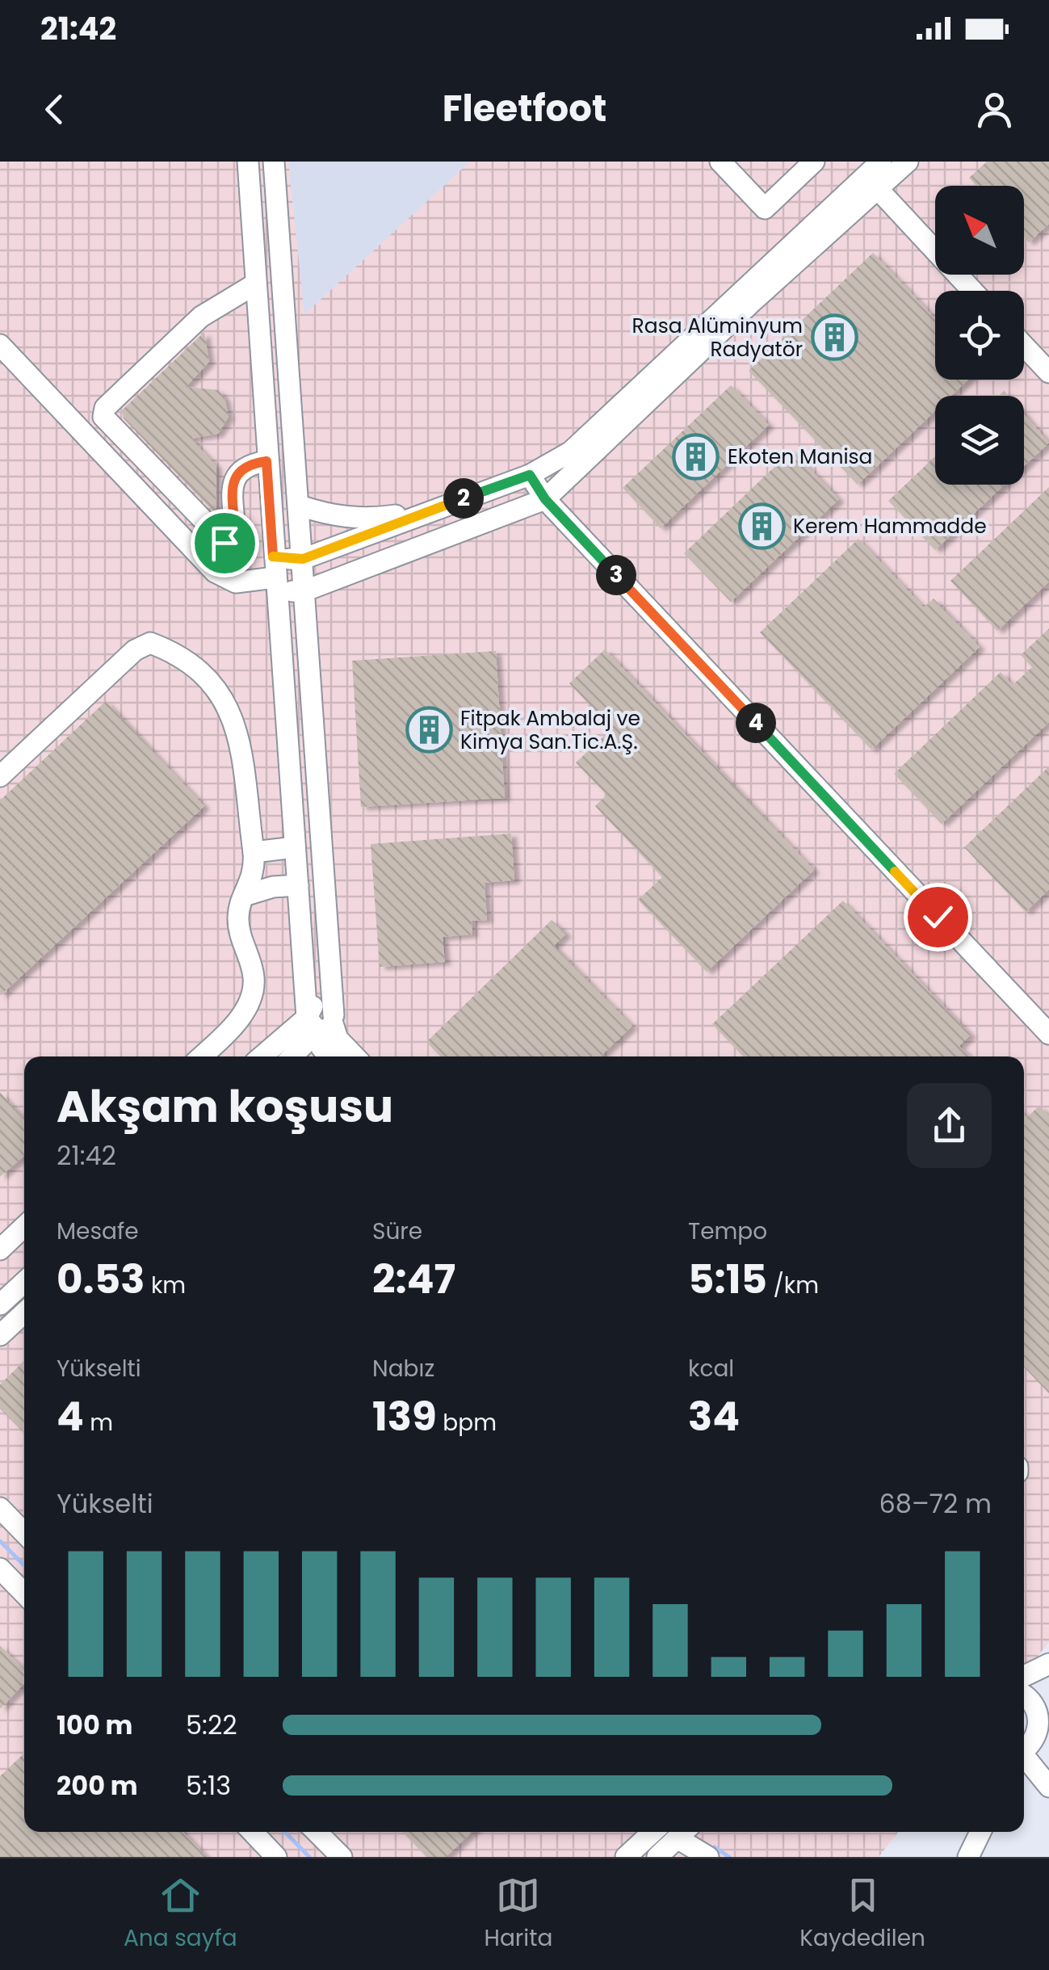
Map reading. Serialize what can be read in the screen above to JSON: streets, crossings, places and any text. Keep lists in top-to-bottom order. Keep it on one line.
{"places":{"building":["Rasa Alüminyum Radyatör","Ekoten Manisa","Kerem Hammadde","Fitpak Ambalaj ve Kimya San.Tic.A.Ş."]},"north":"top left","page":{"status":"21:42","header":"Fleetfoot","pins":["2","3","4"],"heading":["Akşam koşusu","21:42"],"stats":[["Mesafe","0.53 km"],["Süre","2:47"],["Tempo","5:15 /km"],["Yükselti","4 m"],["Nabız","139 bpm"],["kcal","34"]],"chart":["Yükselti","68–72 m"],"list":[{"name":"100 m","note":"5:22"},{"name":"200 m","note":"5:13"}],"tabs":["Ana sayfa","Harita","Kaydedilen"]}}
